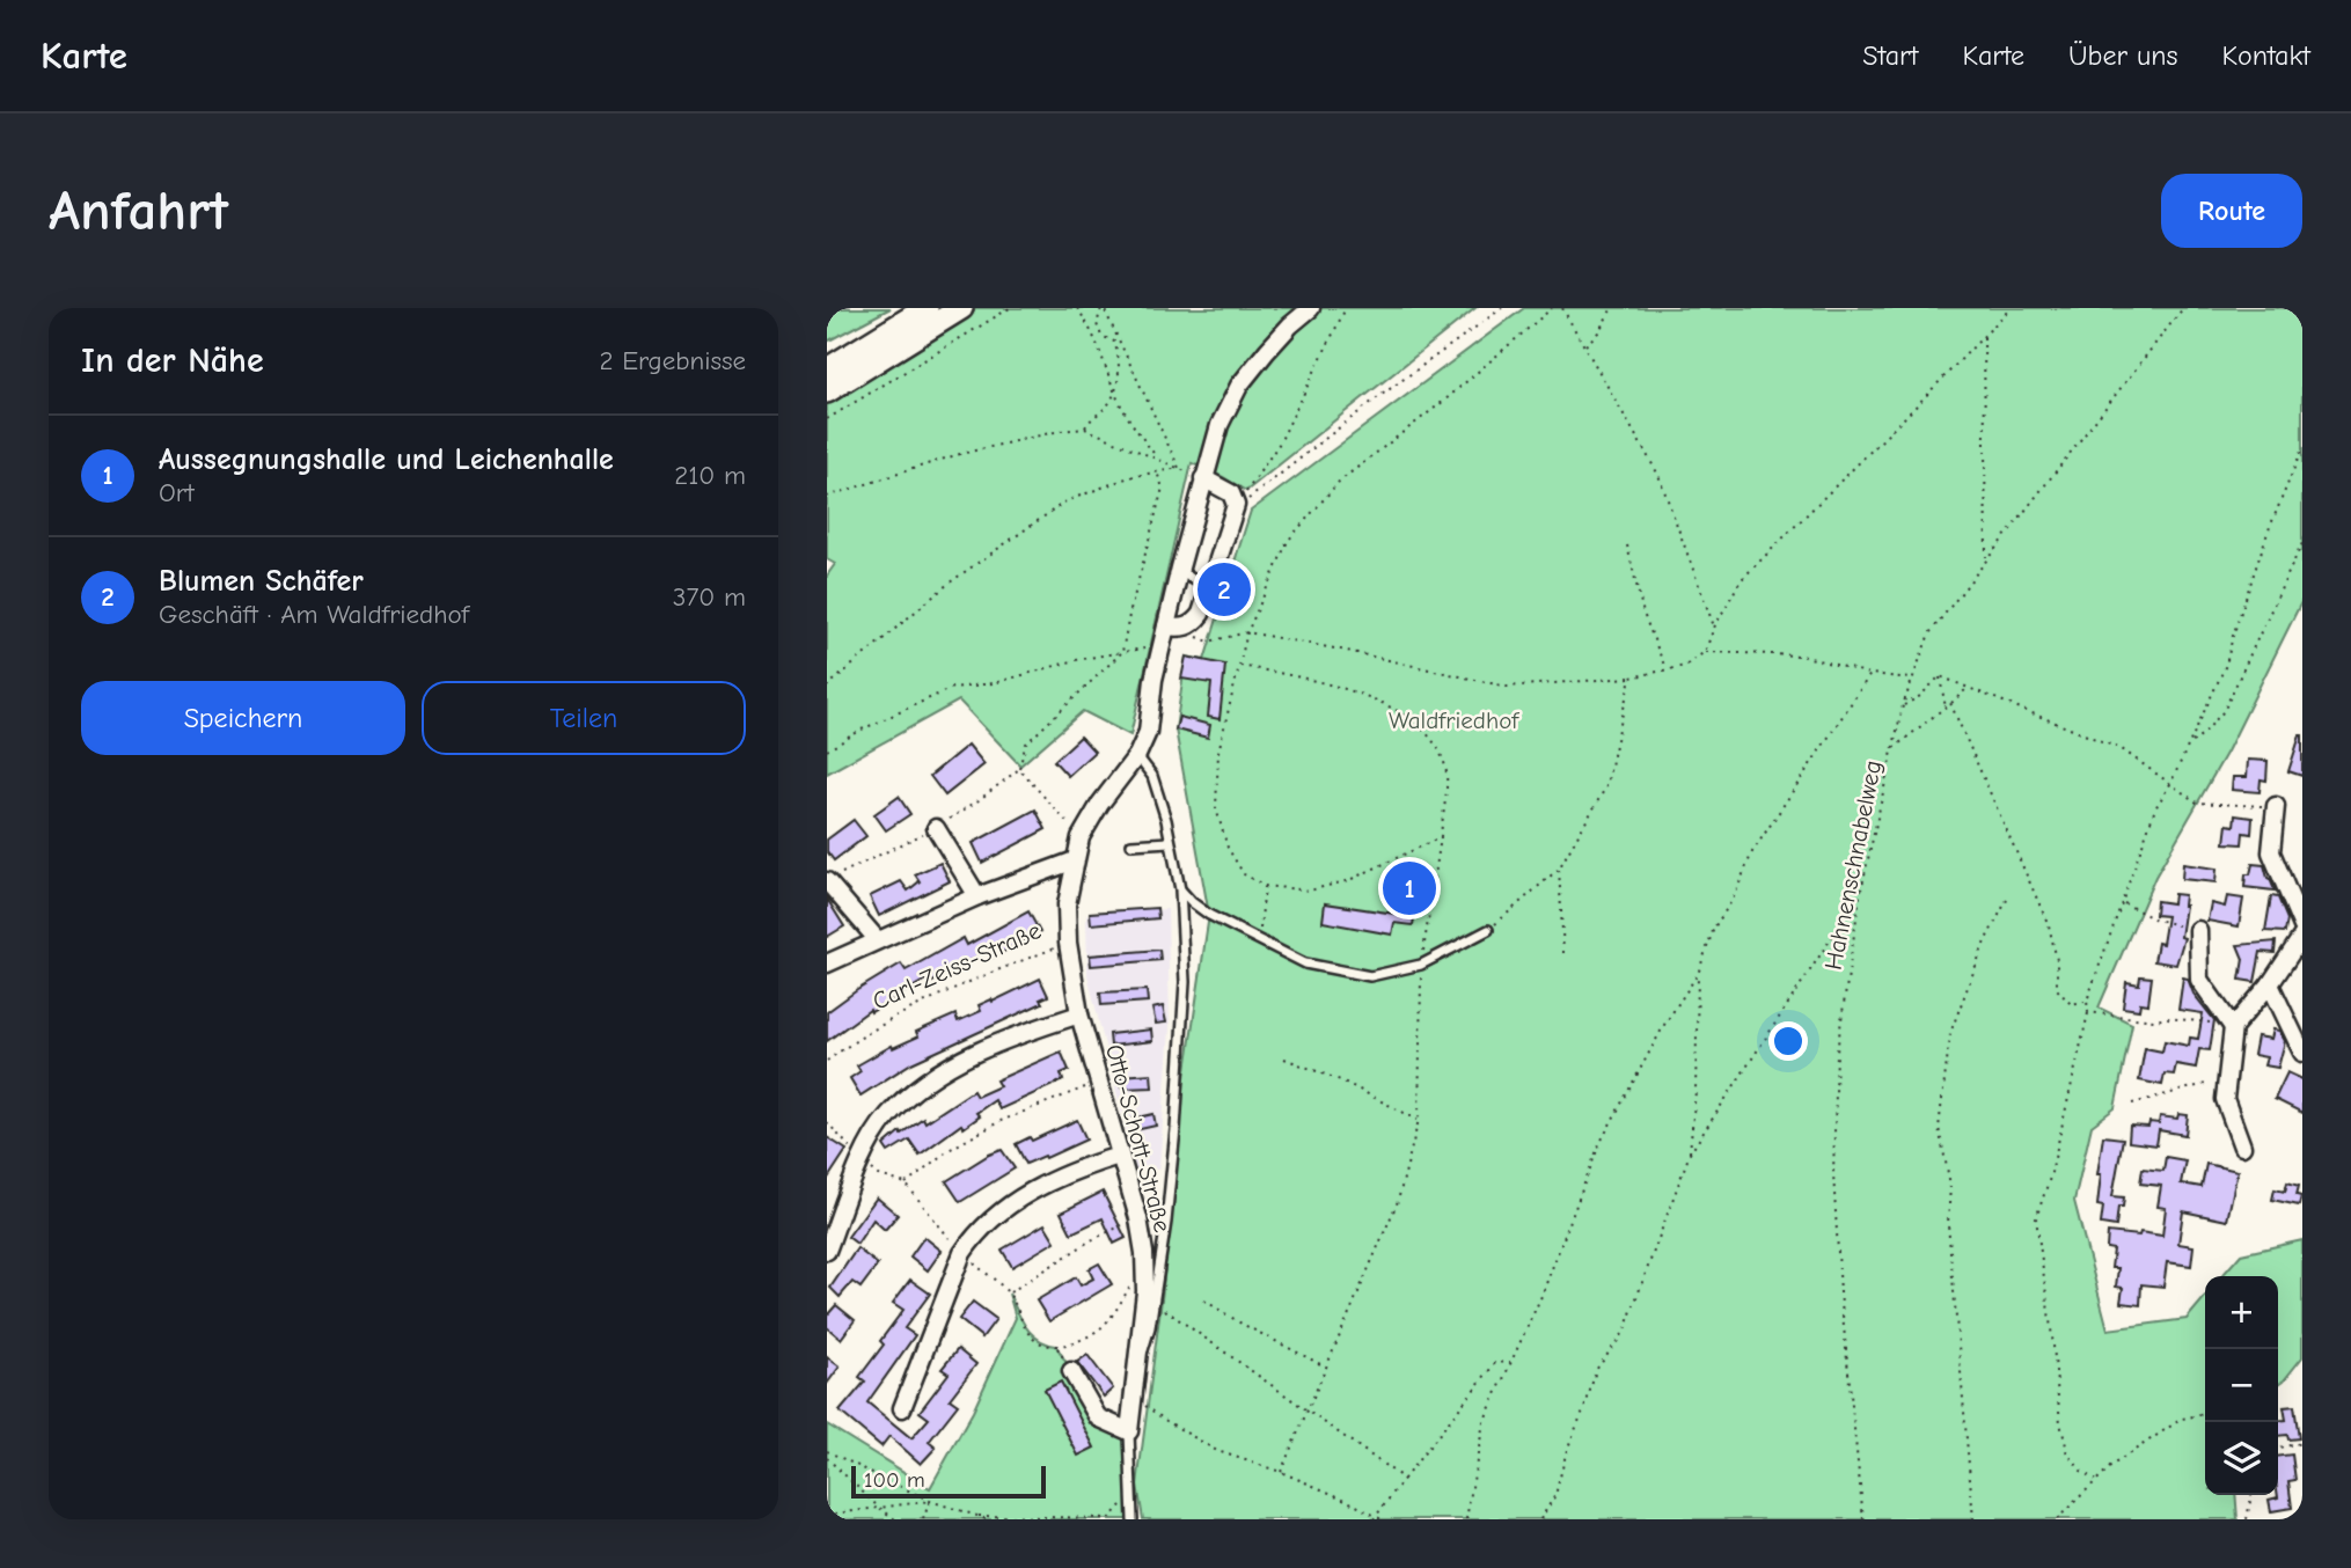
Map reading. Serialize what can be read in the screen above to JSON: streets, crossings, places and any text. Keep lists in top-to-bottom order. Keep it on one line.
{"streets":{"street":["Otto-Schott-Straße"],"path":["Hahnenschnabelweg","Carl-Zeiss-Straße"]},"crossings":[["Carl-Zeiss-Straße","Otto-Schott-Straße"]],"parks":["Waldfriedhof"],"scale_bar":"100 m","page":{"header":"Karte","nav":["Start","Karte","Über uns","Kontakt"],"buttons":["Route",["Speichern","Teilen"]],"title":"Anfahrt","heading":["In der Nähe","2 Ergebnisse"],"list":[{"mark":"1","name":"Aussegnungshalle und Leichenhalle","note":"Ort","value":"210 m"},{"mark":"2","name":"Blumen Schäfer","note":"Geschäft · Am Waldfriedhof","value":"370 m"}],"pins":["2","1"],"map_buttons":["+","−"],"scale":"100 m"}}
